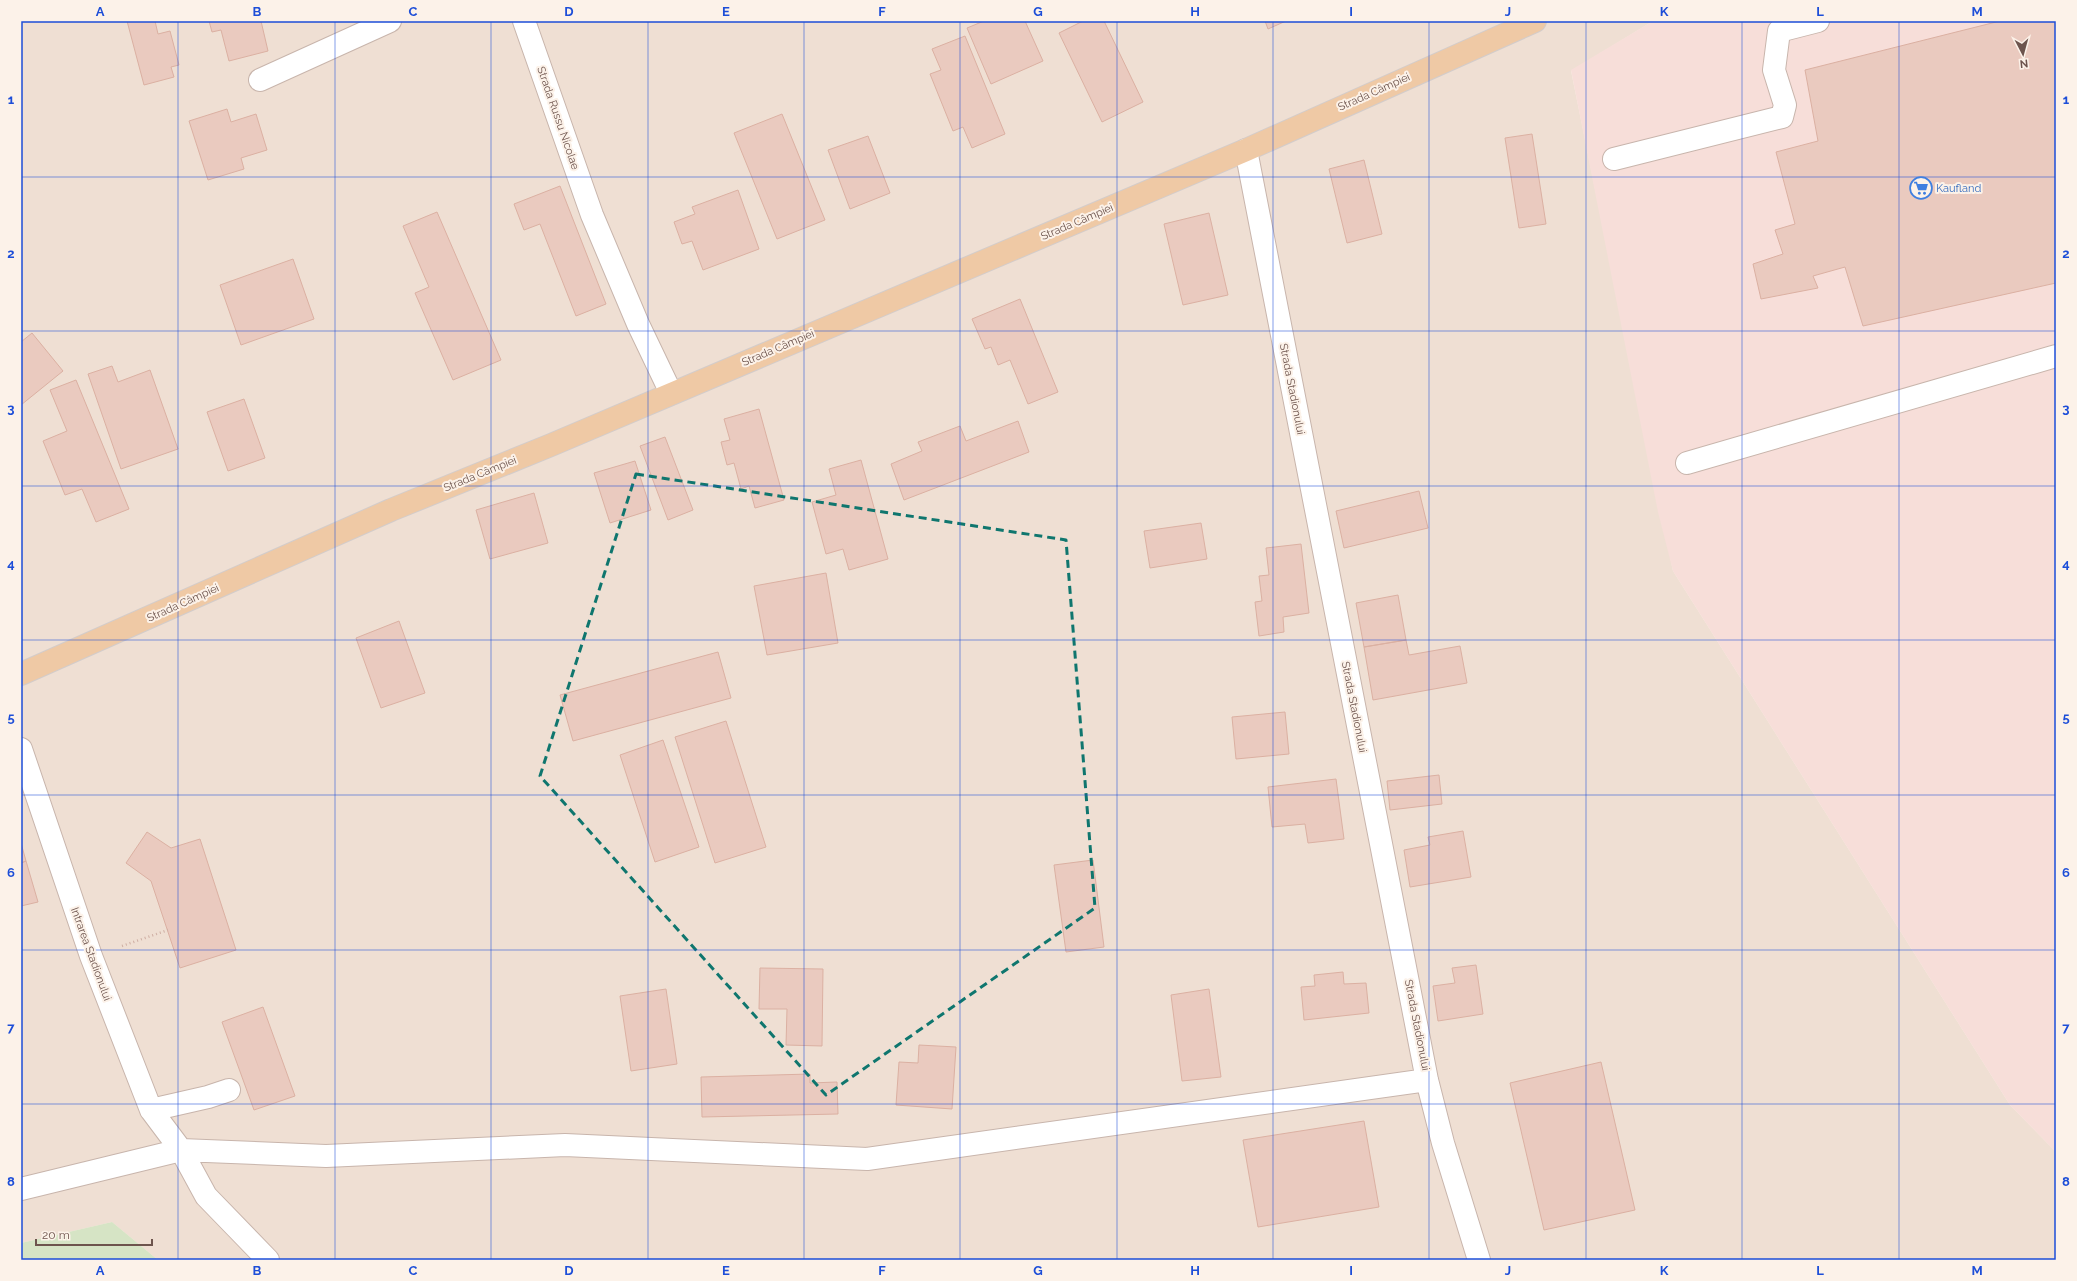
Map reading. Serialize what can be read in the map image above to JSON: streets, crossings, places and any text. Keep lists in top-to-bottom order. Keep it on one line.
{"streets":{"main road":["Strada Câmpiei"],"street":["Strada Russu Nicolae","Strada Stadionului","Intrarea Stadionului"]},"crossings":[["Strada Câmpiei","Strada Russu Nicolae"],["Strada Câmpiei","Strada Stadionului"]],"places":{"supermarket":["Kaufland"]},"scale_bar":"20 m","north":"bottom","grid":{"columns":["A","B","C","D","E","F","G","H","I","J","K","L","M"],"rows":["1","2","3","4","5","6","7","8"]}}
